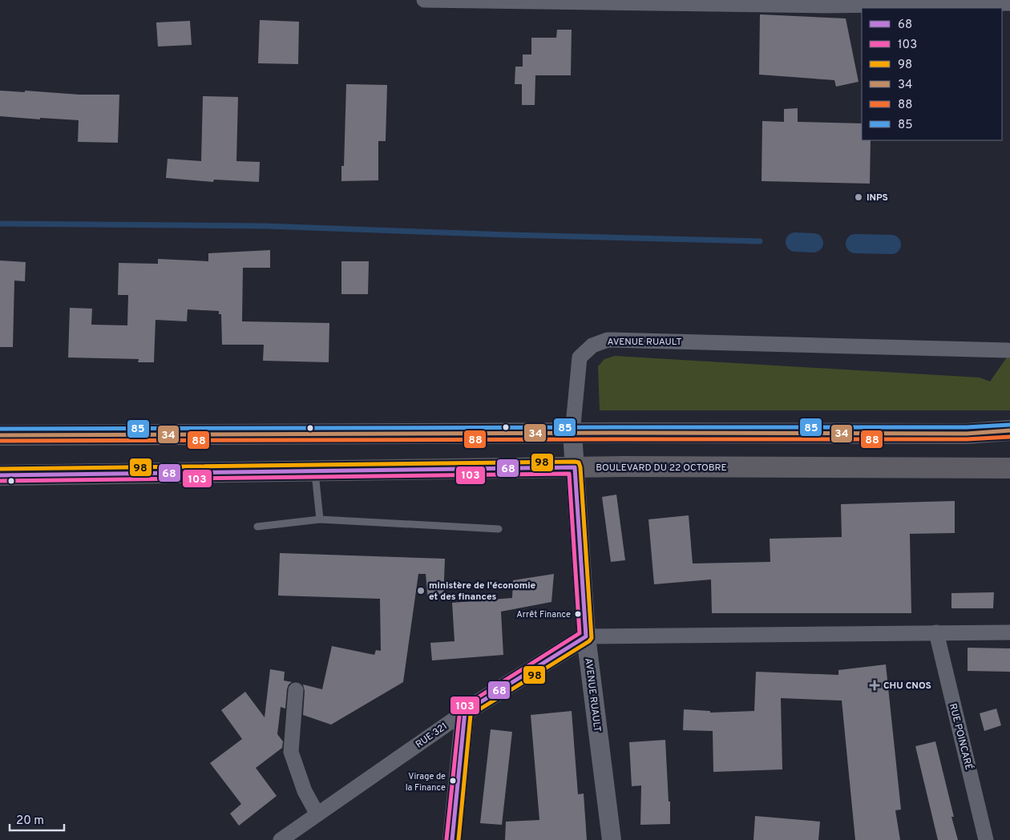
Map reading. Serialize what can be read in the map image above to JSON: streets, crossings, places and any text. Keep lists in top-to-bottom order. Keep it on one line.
{"streets":{"main road":["BOULEVARD DU 22 OCTOBRE"],"street":["AVENUE RUAULT","RUE 321","RUE POINCARÉ"]},"crossings":[["AVENUE RUAULT","BOULEVARD DU 22 OCTOBRE"],["AVENUE RUAULT","RUE 321"]],"places":{"other":["INPS","ministère de l'économie et des finances","Arrêt Finance","Virage de la Finance"],"health":["CHU CNOS"]},"lines":["transit line 85","transit line 34","transit line 88","transit line 98","transit line 68","transit line 103"],"legend":["68","103","98","34","88","85"],"scale_bar":"20 m"}
